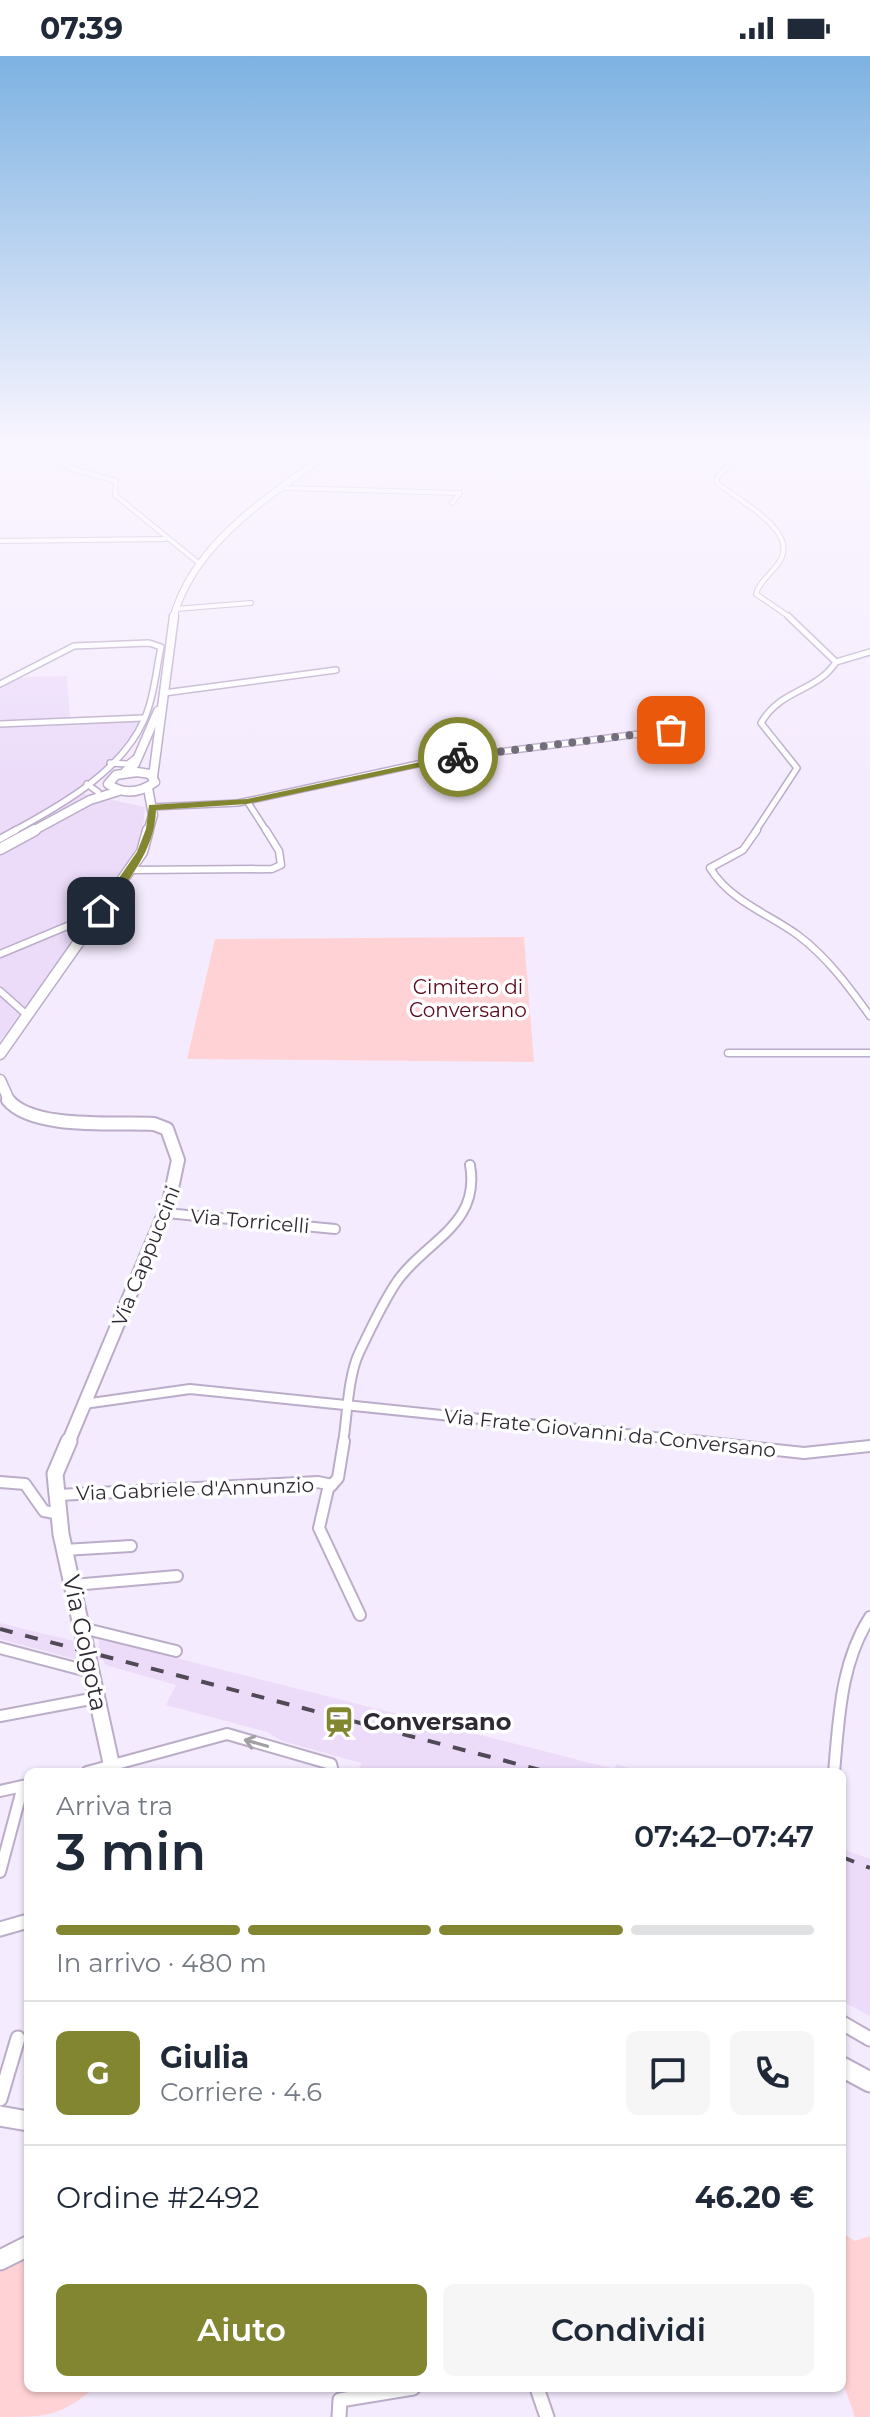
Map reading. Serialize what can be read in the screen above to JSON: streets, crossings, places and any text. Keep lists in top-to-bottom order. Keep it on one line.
{"streets":{"main road":["Via Cappuccini","Via Golgota"],"street":["Via Torricelli","Via Frate Giovanni da Conversano","Via Gabriele d'Annunzio"]},"crossings":[["Via Torricelli","Via Cappuccini"],["Via Cappuccini","Via Frate Giovanni da Conversano"],["Via Cappuccini","Via Gabriele d'Annunzio"],["Via Cappuccini","Via Golgota"]],"parks":["Cimitero di Conversano"],"places":{"station":["Conversano"]},"page":{"status":"07:39","heading":["3 min","Arriva tra","07:42–07:47"],"panel":["Giulia","Corriere · 4.6","Ordine #2492","46.20 €"],"bar":"In arrivo · 480 m","round":"G","buttons":["Aiuto","Condividi"]}}
